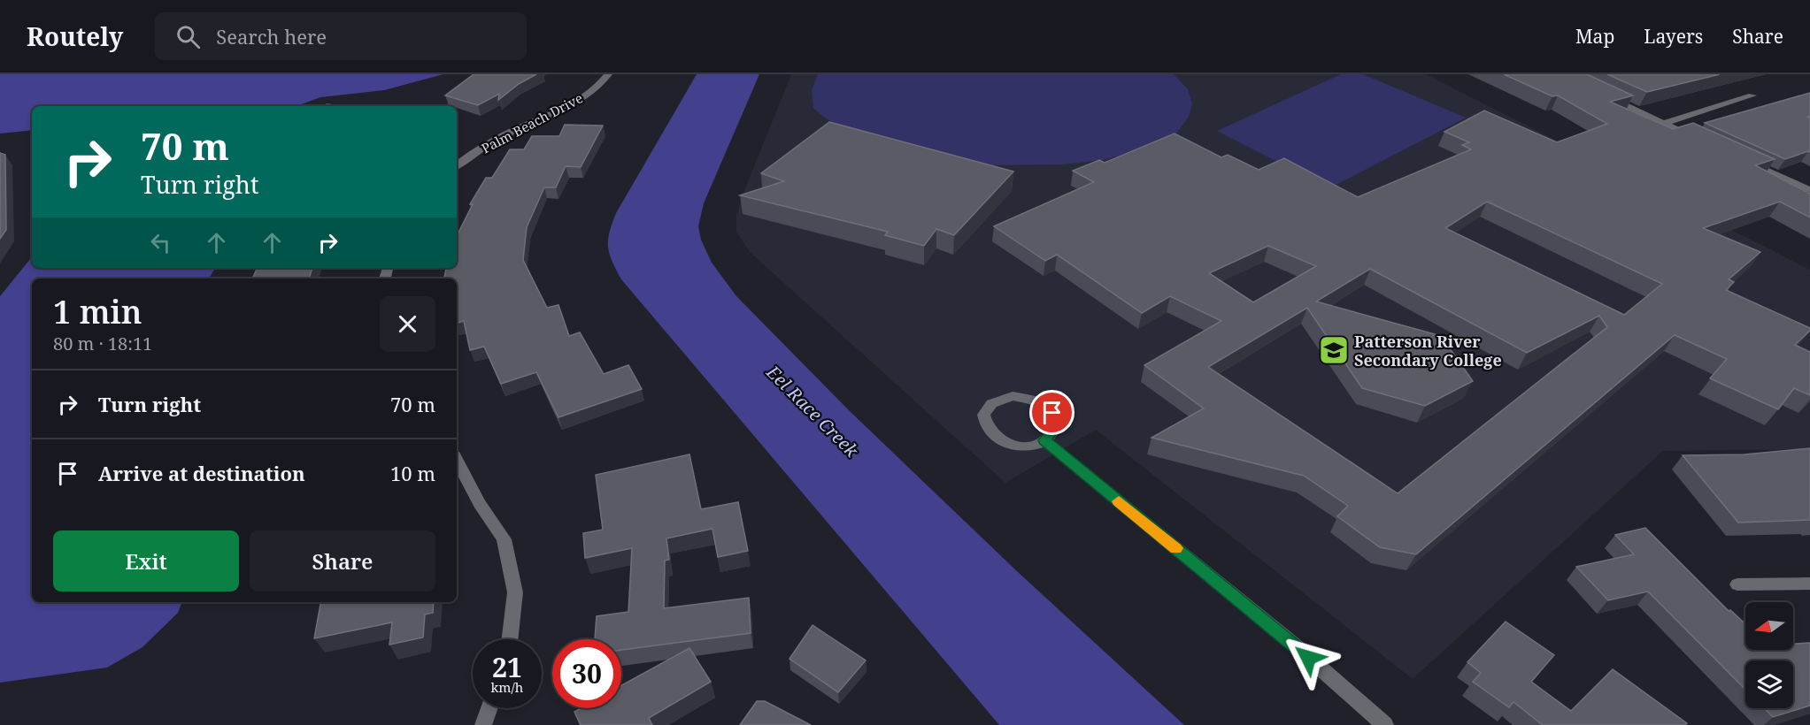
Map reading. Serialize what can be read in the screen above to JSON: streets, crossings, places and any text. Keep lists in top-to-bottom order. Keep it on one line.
{"streets":{"street":["Palm Beach Drive"]},"water":["Eel Race Creek"],"places":{"school or university":["Patterson River Secondary College"]},"north":"left","page":{"header":"Routely","search":"Search here","nav":["Map","Layers","Share"],"turn":["70 m","Turn right"],"heading":["1 min","80 m · 18:11"],"list":[{"name":"Turn right","value":"70 m"},{"name":"Arrive at destination","value":"10 m"}],"buttons":["Exit","Share"],"speed":"21 km/h","limit":"30"}}
